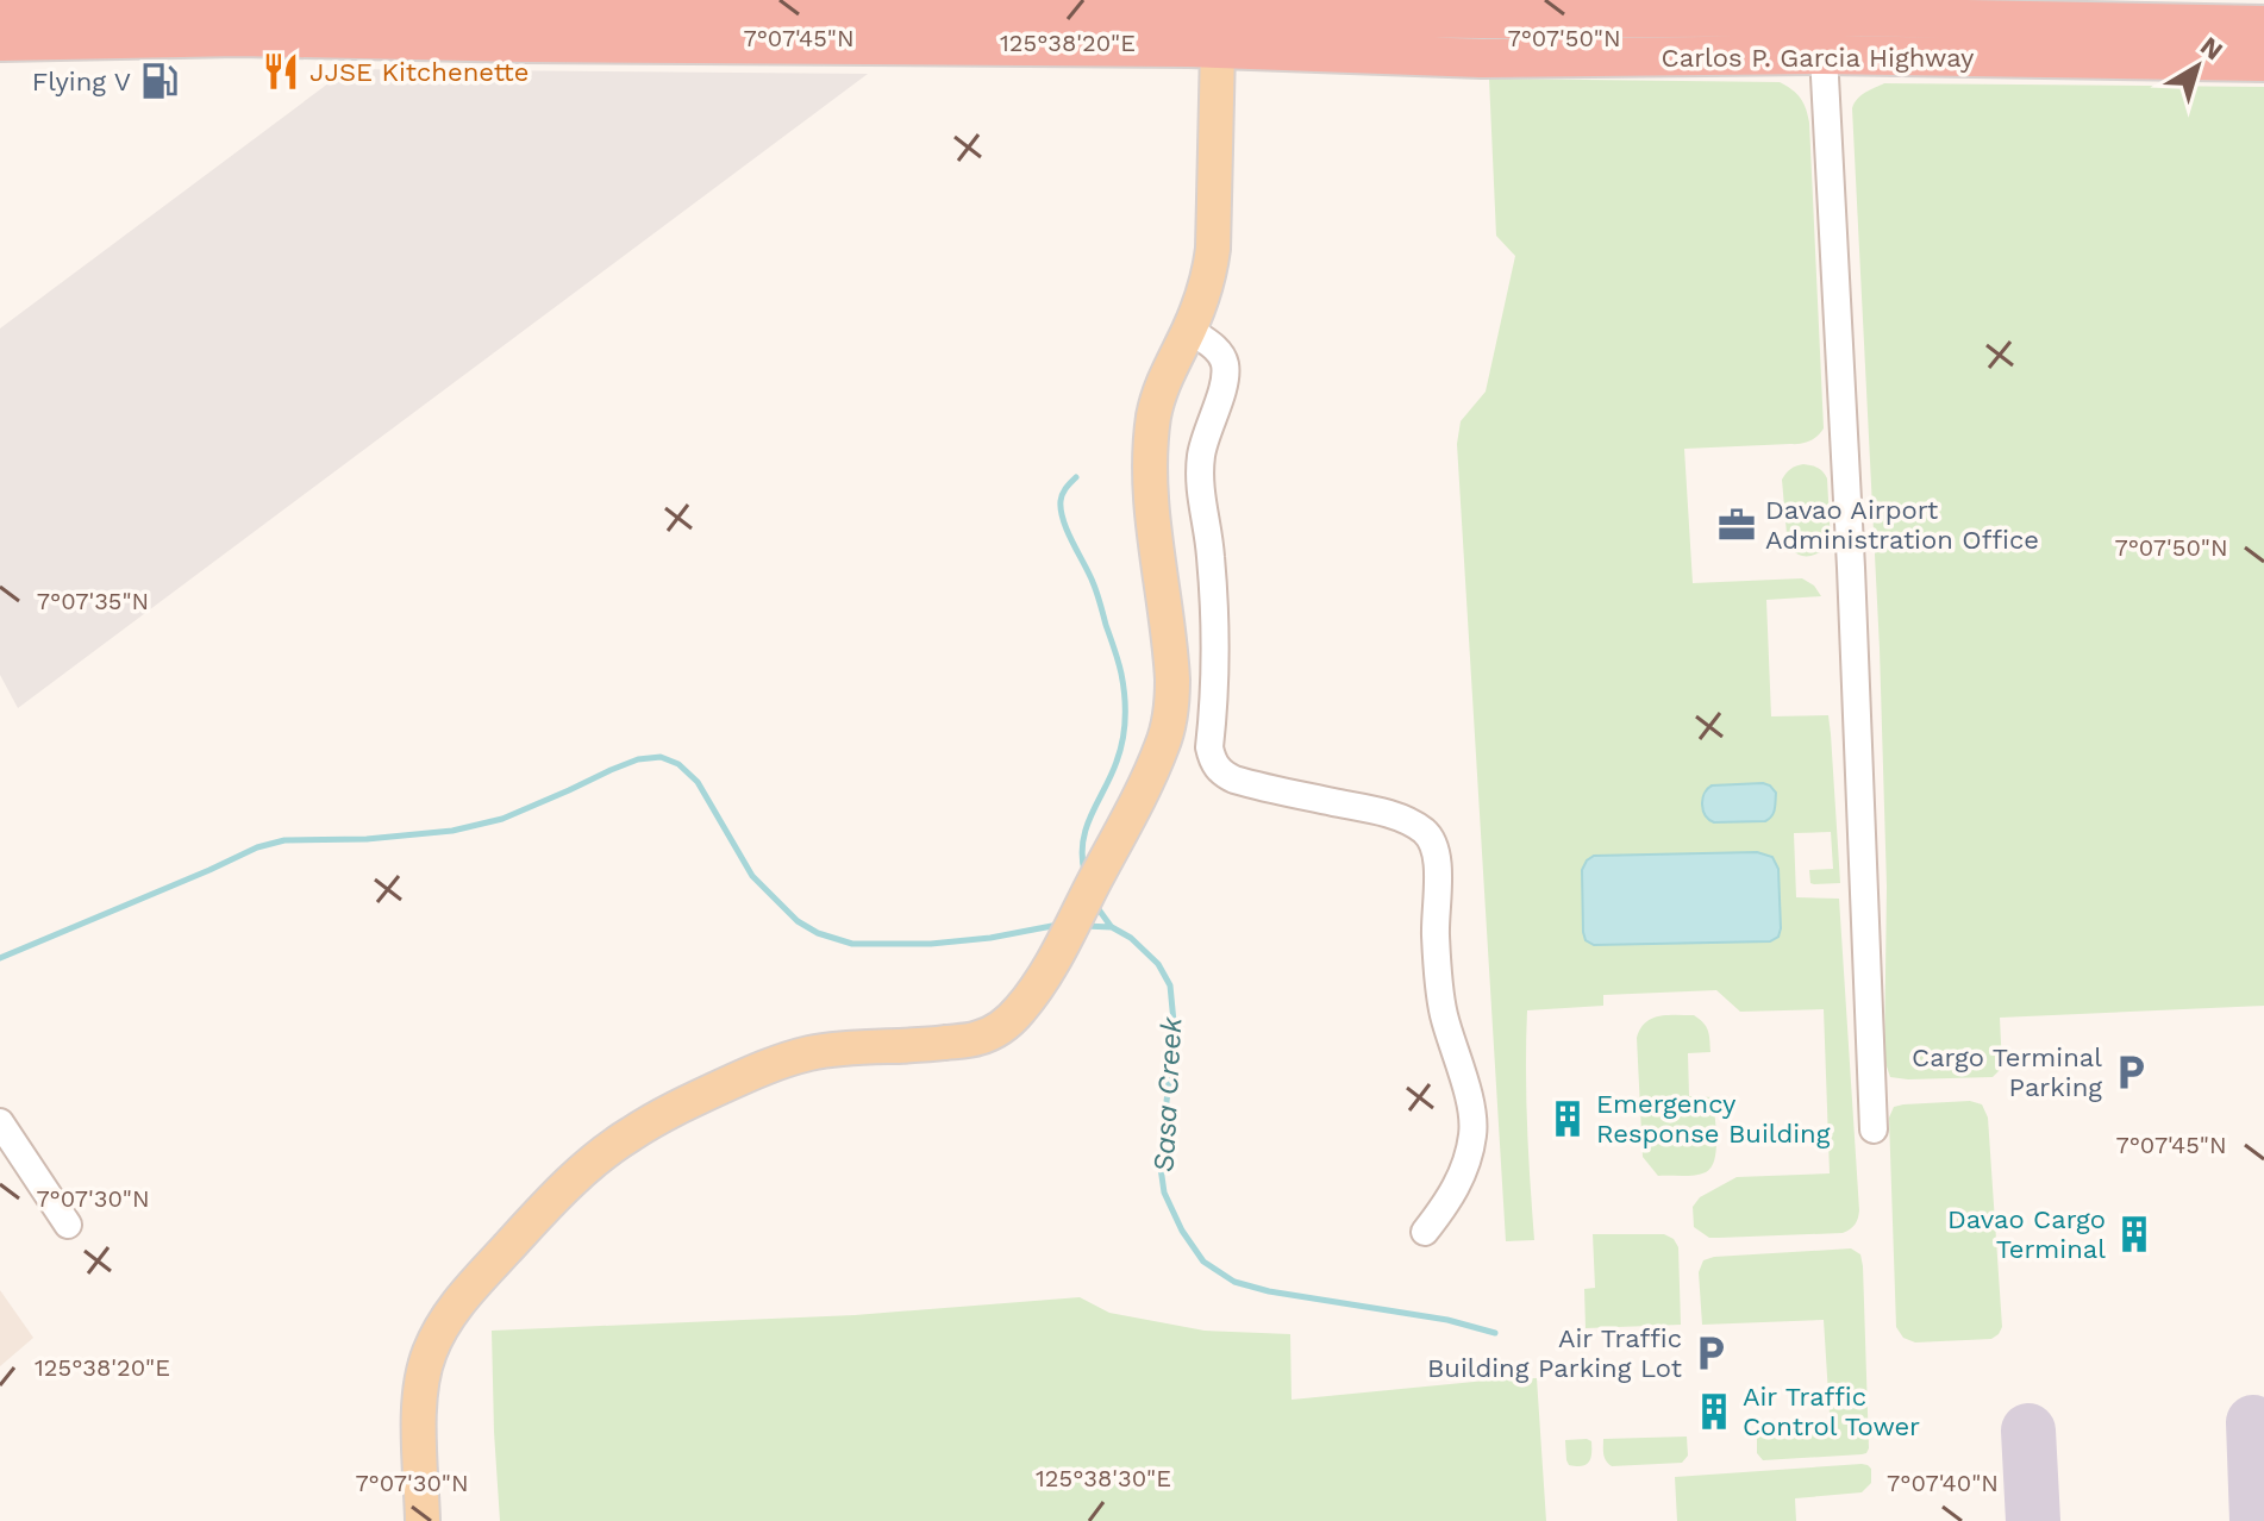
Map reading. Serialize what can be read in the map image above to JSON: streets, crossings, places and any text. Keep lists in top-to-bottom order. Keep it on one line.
{"streets":{"highway":["Carlos P. Garcia Highway"]},"water":["Sasa Creek"],"places":{"restaurant":["JJSE Kitchenette"],"fuel station":["Flying V"],"office":["Davao Airport Administration Office"],"parking":["Cargo Terminal Parking","Air Traffic Building Parking Lot"],"building":["Emergency Response Building","Davao Cargo Terminal","Air Traffic Control Tower"]},"north":"top right","coordinates":["7°07'45\"N","7°07'50\"N","125°38'20\"E","7°07'35\"N","7°07'30\"N","125°38'30\"E","7°07'40\"N"]}
